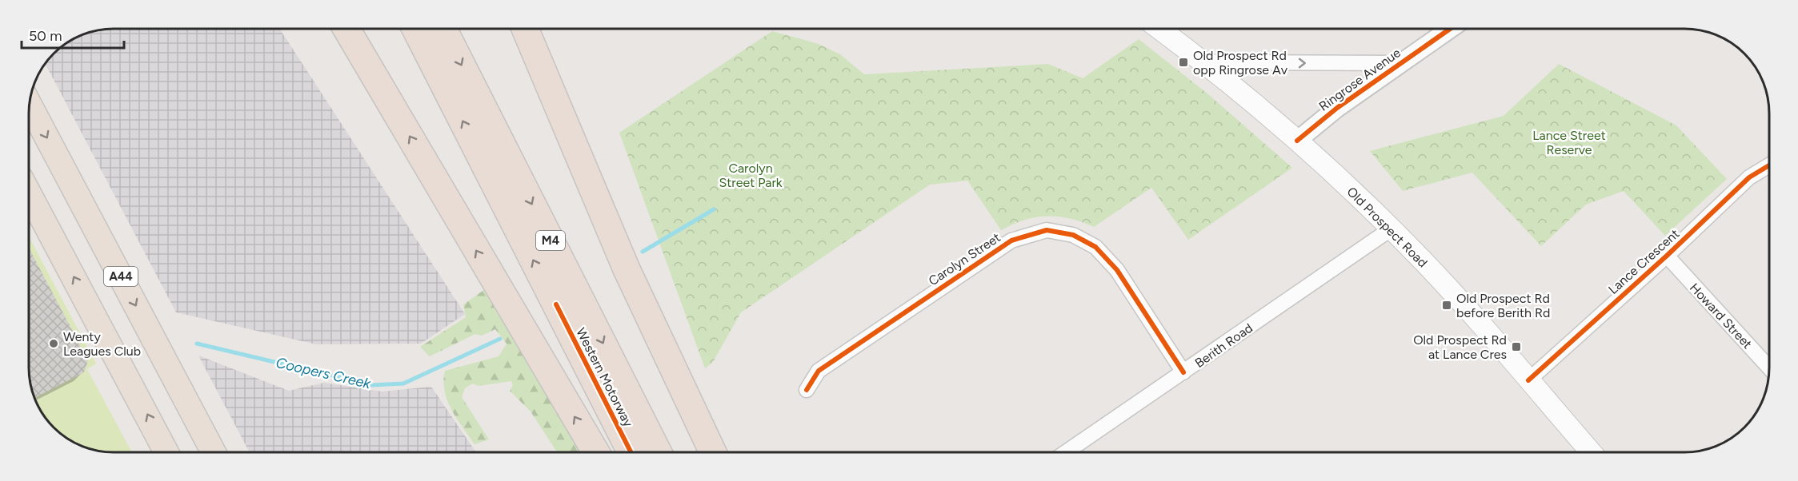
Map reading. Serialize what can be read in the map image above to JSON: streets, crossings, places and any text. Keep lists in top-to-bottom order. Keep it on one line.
{"streets":{"highway":["M4","A44","Western Motorway"],"main road":["Old Prospect Road"],"street":["Ringrose Avenue","Carolyn Street","Lance Crescent","Howard Street","Berith Road"]},"crossings":[["Ringrose Avenue","Old Prospect Road"],["Old Prospect Road","Lance Crescent"],["Old Prospect Road","Berith Road"],["Carolyn Street","Berith Road"],["Lance Crescent","Howard Street"]],"one_way":["Ringrose Avenue"],"water":["Coopers Creek"],"parks":["Lance Street Reserve","Carolyn Street Park"],"places":{"transit":["Old Prospect Rd opp Ringrose Av","Old Prospect Rd before Berith Rd","Old Prospect Rd at Lance Cres"],"other":["Wenty Leagues Club"]},"scale_bar":"50 m"}
